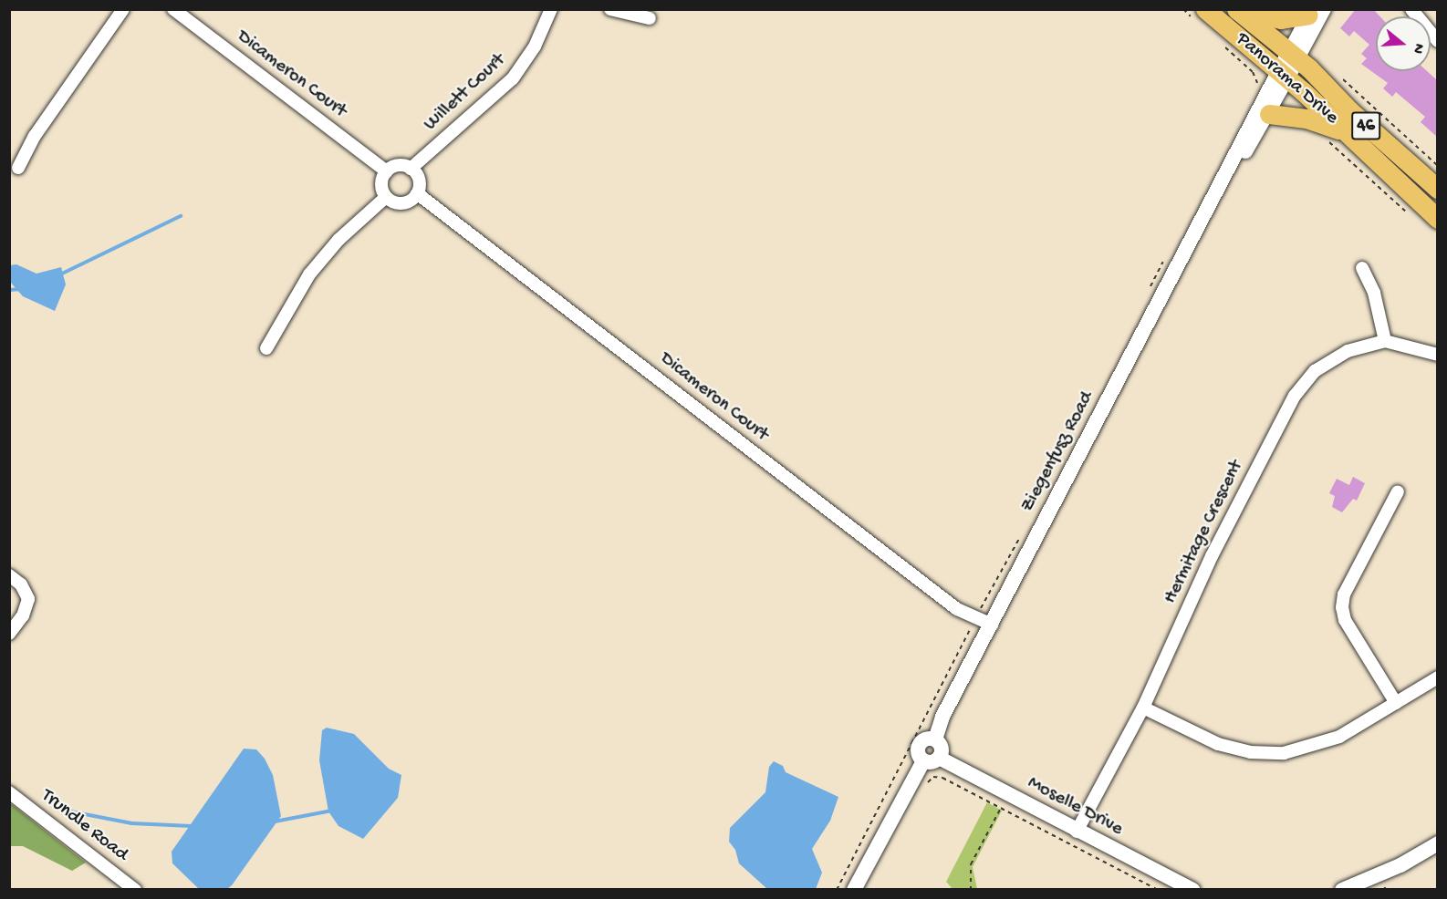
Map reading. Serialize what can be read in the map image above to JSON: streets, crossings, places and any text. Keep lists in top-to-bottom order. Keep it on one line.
{"streets":{"main road":["Panorama Drive","46"],"street":["Dicameron Court","Willett Court","Ziegenfusz Road","Hermitage Crescent","Moselle Drive","Trundle Road"]},"crossings":[["Dicameron Court","Willett Court"],["Dicameron Court","Ziegenfusz Road"],["Panorama Drive","Ziegenfusz Road"],["Ziegenfusz Road","Moselle Drive"],["Hermitage Crescent","Moselle Drive"]],"north":"right"}
